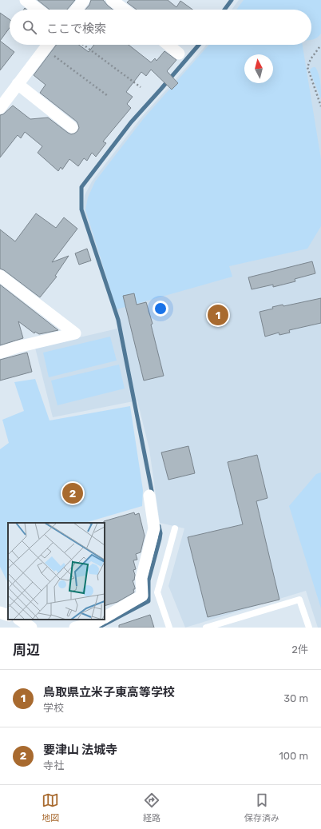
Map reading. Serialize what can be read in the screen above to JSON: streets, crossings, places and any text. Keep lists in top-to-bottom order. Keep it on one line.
{"north":"top","page":{"search":"ここで検索","pins":["1","2"],"heading":["周辺","2件"],"list":[{"mark":"1","name":"鳥取県立米子東高等学校","note":"学校","value":"30 m"},{"mark":"2","name":"要津山 法城寺","note":"寺社","value":"100 m"}],"nav":["地図","経路","保存済み"]}}
